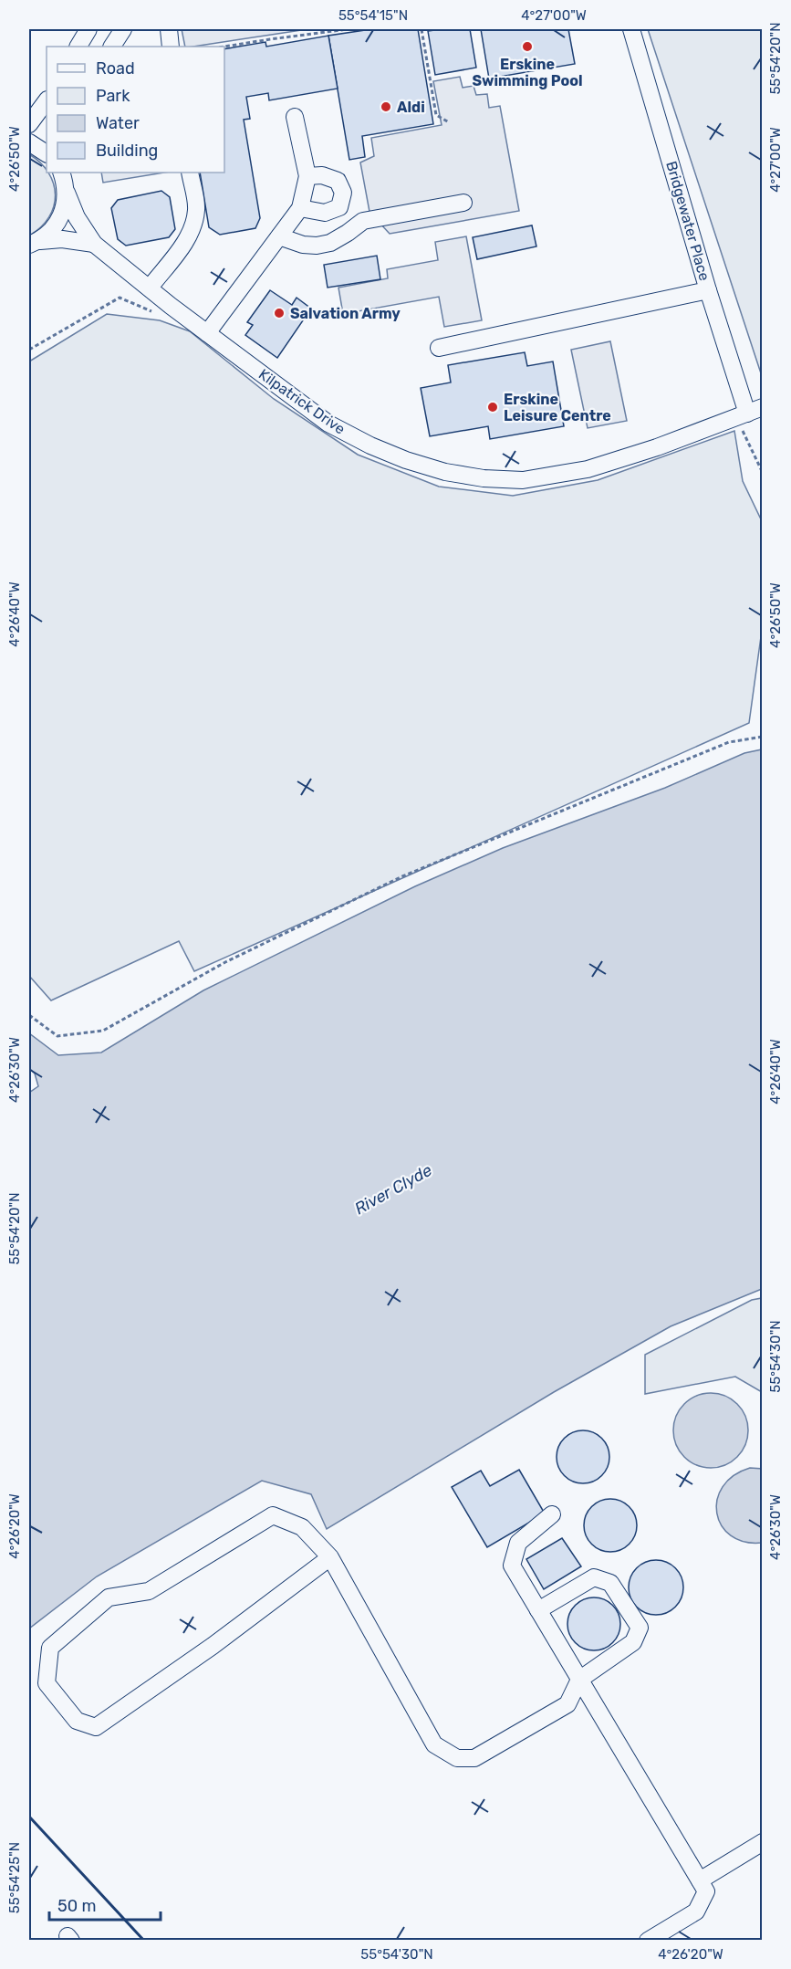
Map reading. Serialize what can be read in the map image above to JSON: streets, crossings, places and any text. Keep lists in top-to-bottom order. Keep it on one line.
{"streets":{"street":["Bridgewater Place","Kilpatrick Drive"]},"crossings":[["Bridgewater Place","Kilpatrick Drive"]],"water":["River Clyde"],"places":["Erskine Swimming Pool","Aldi","Salvation Army","Erskine Leisure Centre"],"legend":["Road","Park","Water","Building"],"scale_bar":"50 m","coordinates":["55°54'15\"N","4°27'00\"W","55°54'20\"N","4°26'50\"W","4°26'40\"W","4°26'30\"W","55°54'30\"N","4°26'20\"W","55°54'25\"N"]}
